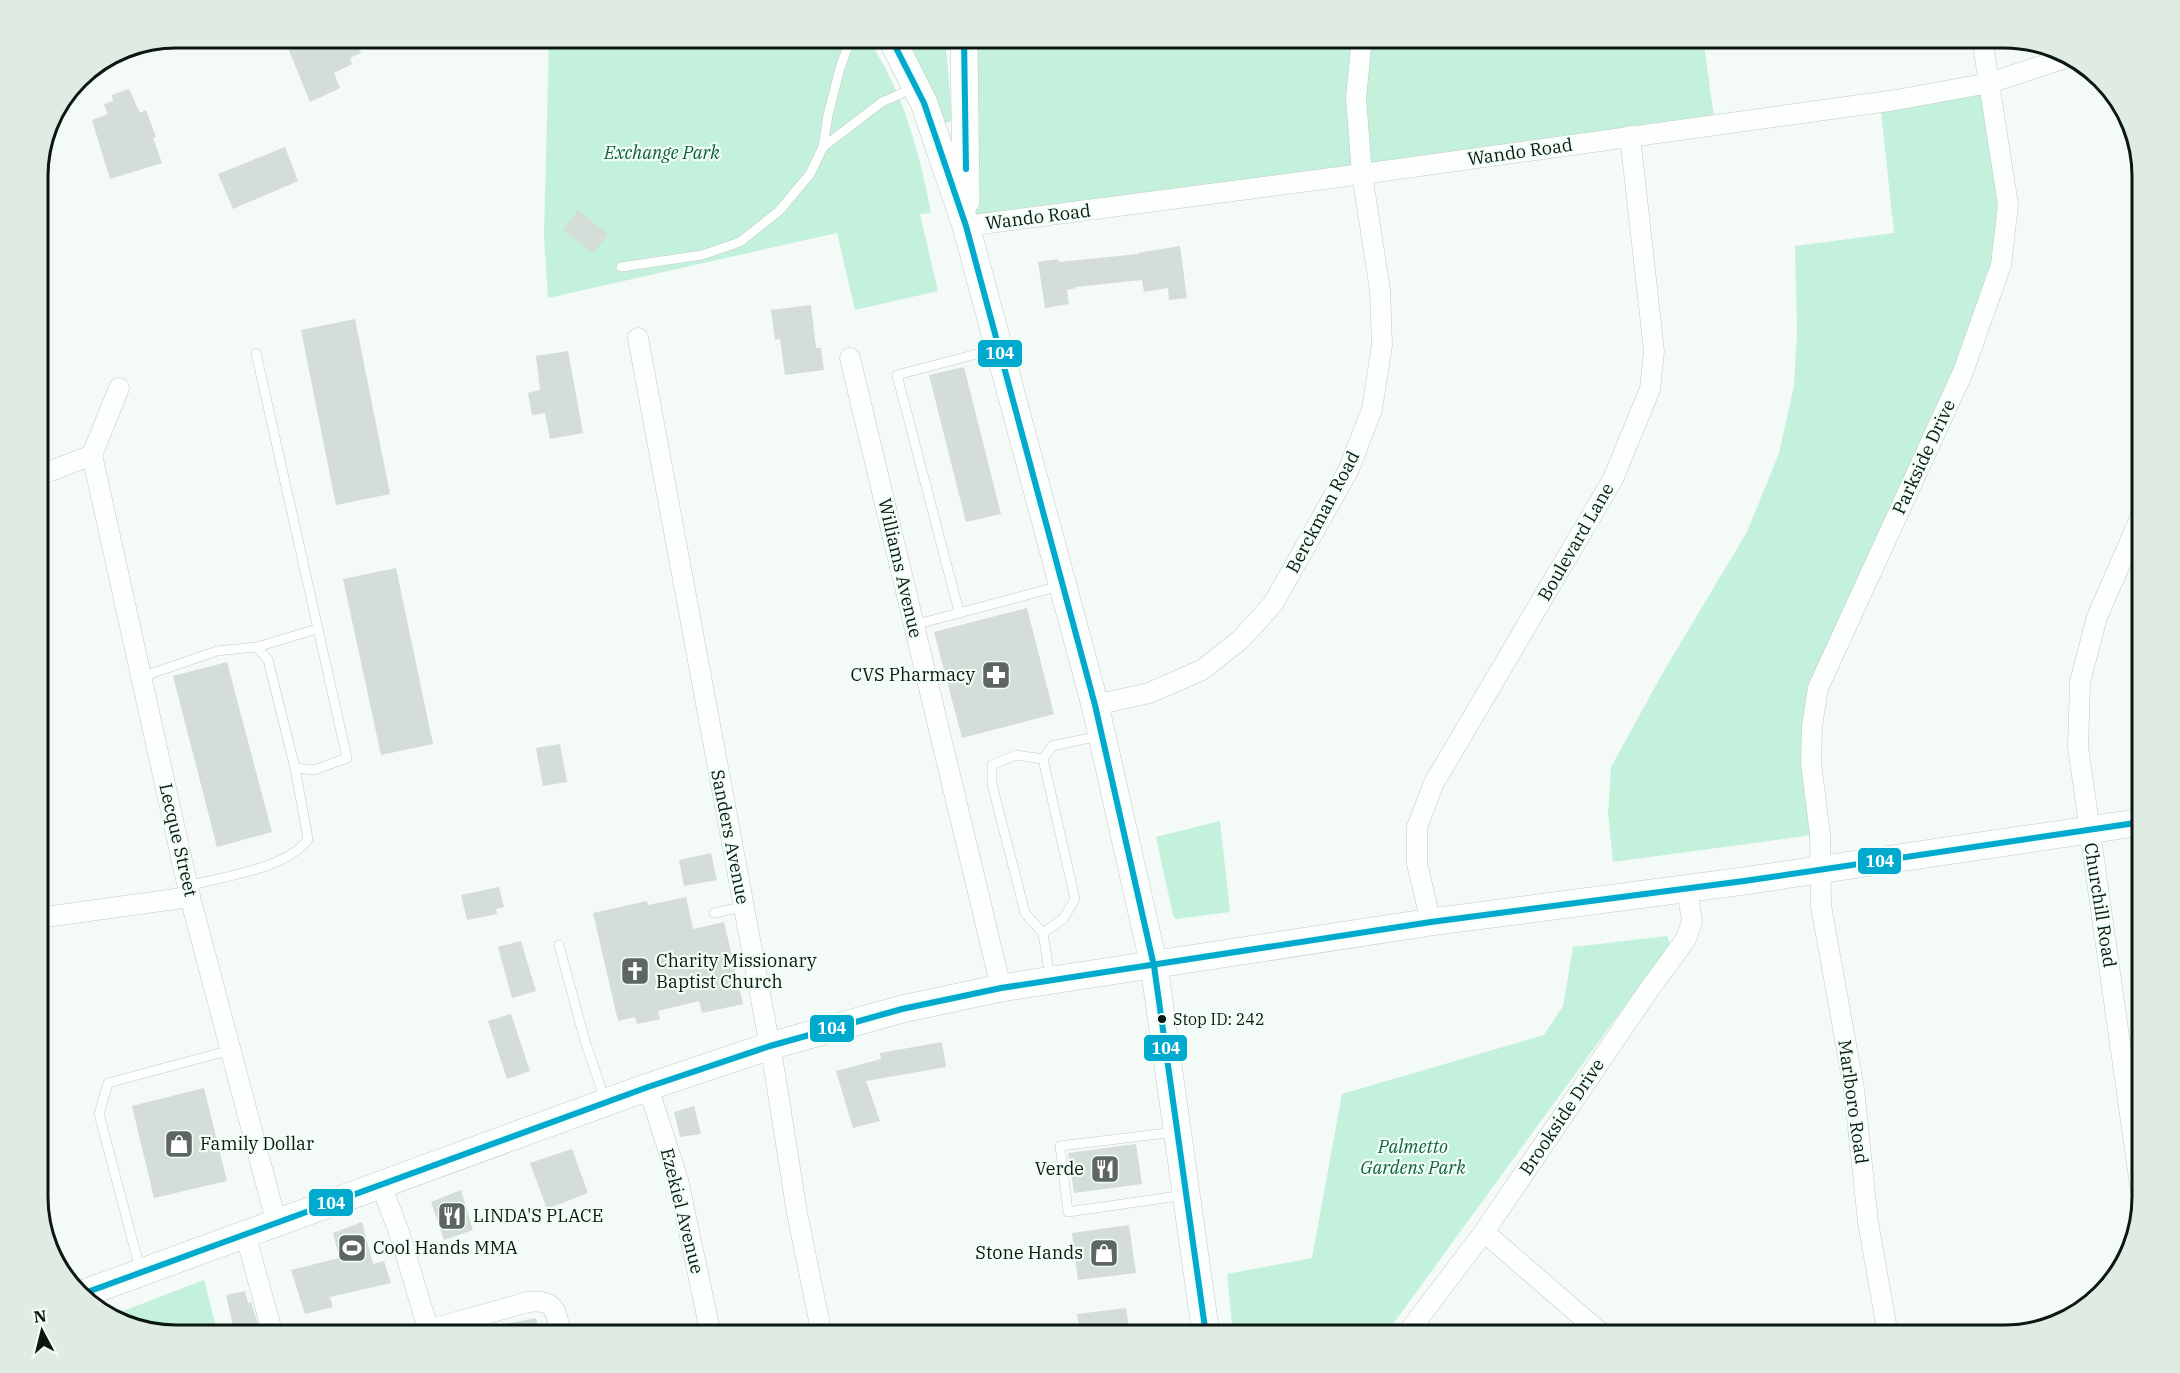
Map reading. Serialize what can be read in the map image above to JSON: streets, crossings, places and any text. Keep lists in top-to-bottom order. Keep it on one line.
{"streets":{"street":["Wando Road","Parkside Drive","Berckman Road","Boulevard Lane","Williams Avenue","Sanders Avenue","Lecque Street","Churchill Road","Marlboro Road","Brookside Drive","Ezekiel Avenue"]},"crossings":[["Wando Road","Parkside Drive"],["Wando Road","Berckman Road"],["Wando Road","Boulevard Lane"],["Parkside Drive","Marlboro Road"]],"parks":["Exchange Park","Palmetto Gardens Park"],"places":{"pharmacy":["CVS Pharmacy"],"church":["Charity Missionary Baptist Church"],"other":["Stop ID: 242"],"shop":["Family Dollar","Stone Hands"],"restaurant":["Verde","LINDA'S PLACE"],"sports":["Cool Hands MMA"]},"lines":["transit line 104"],"north":"top"}
